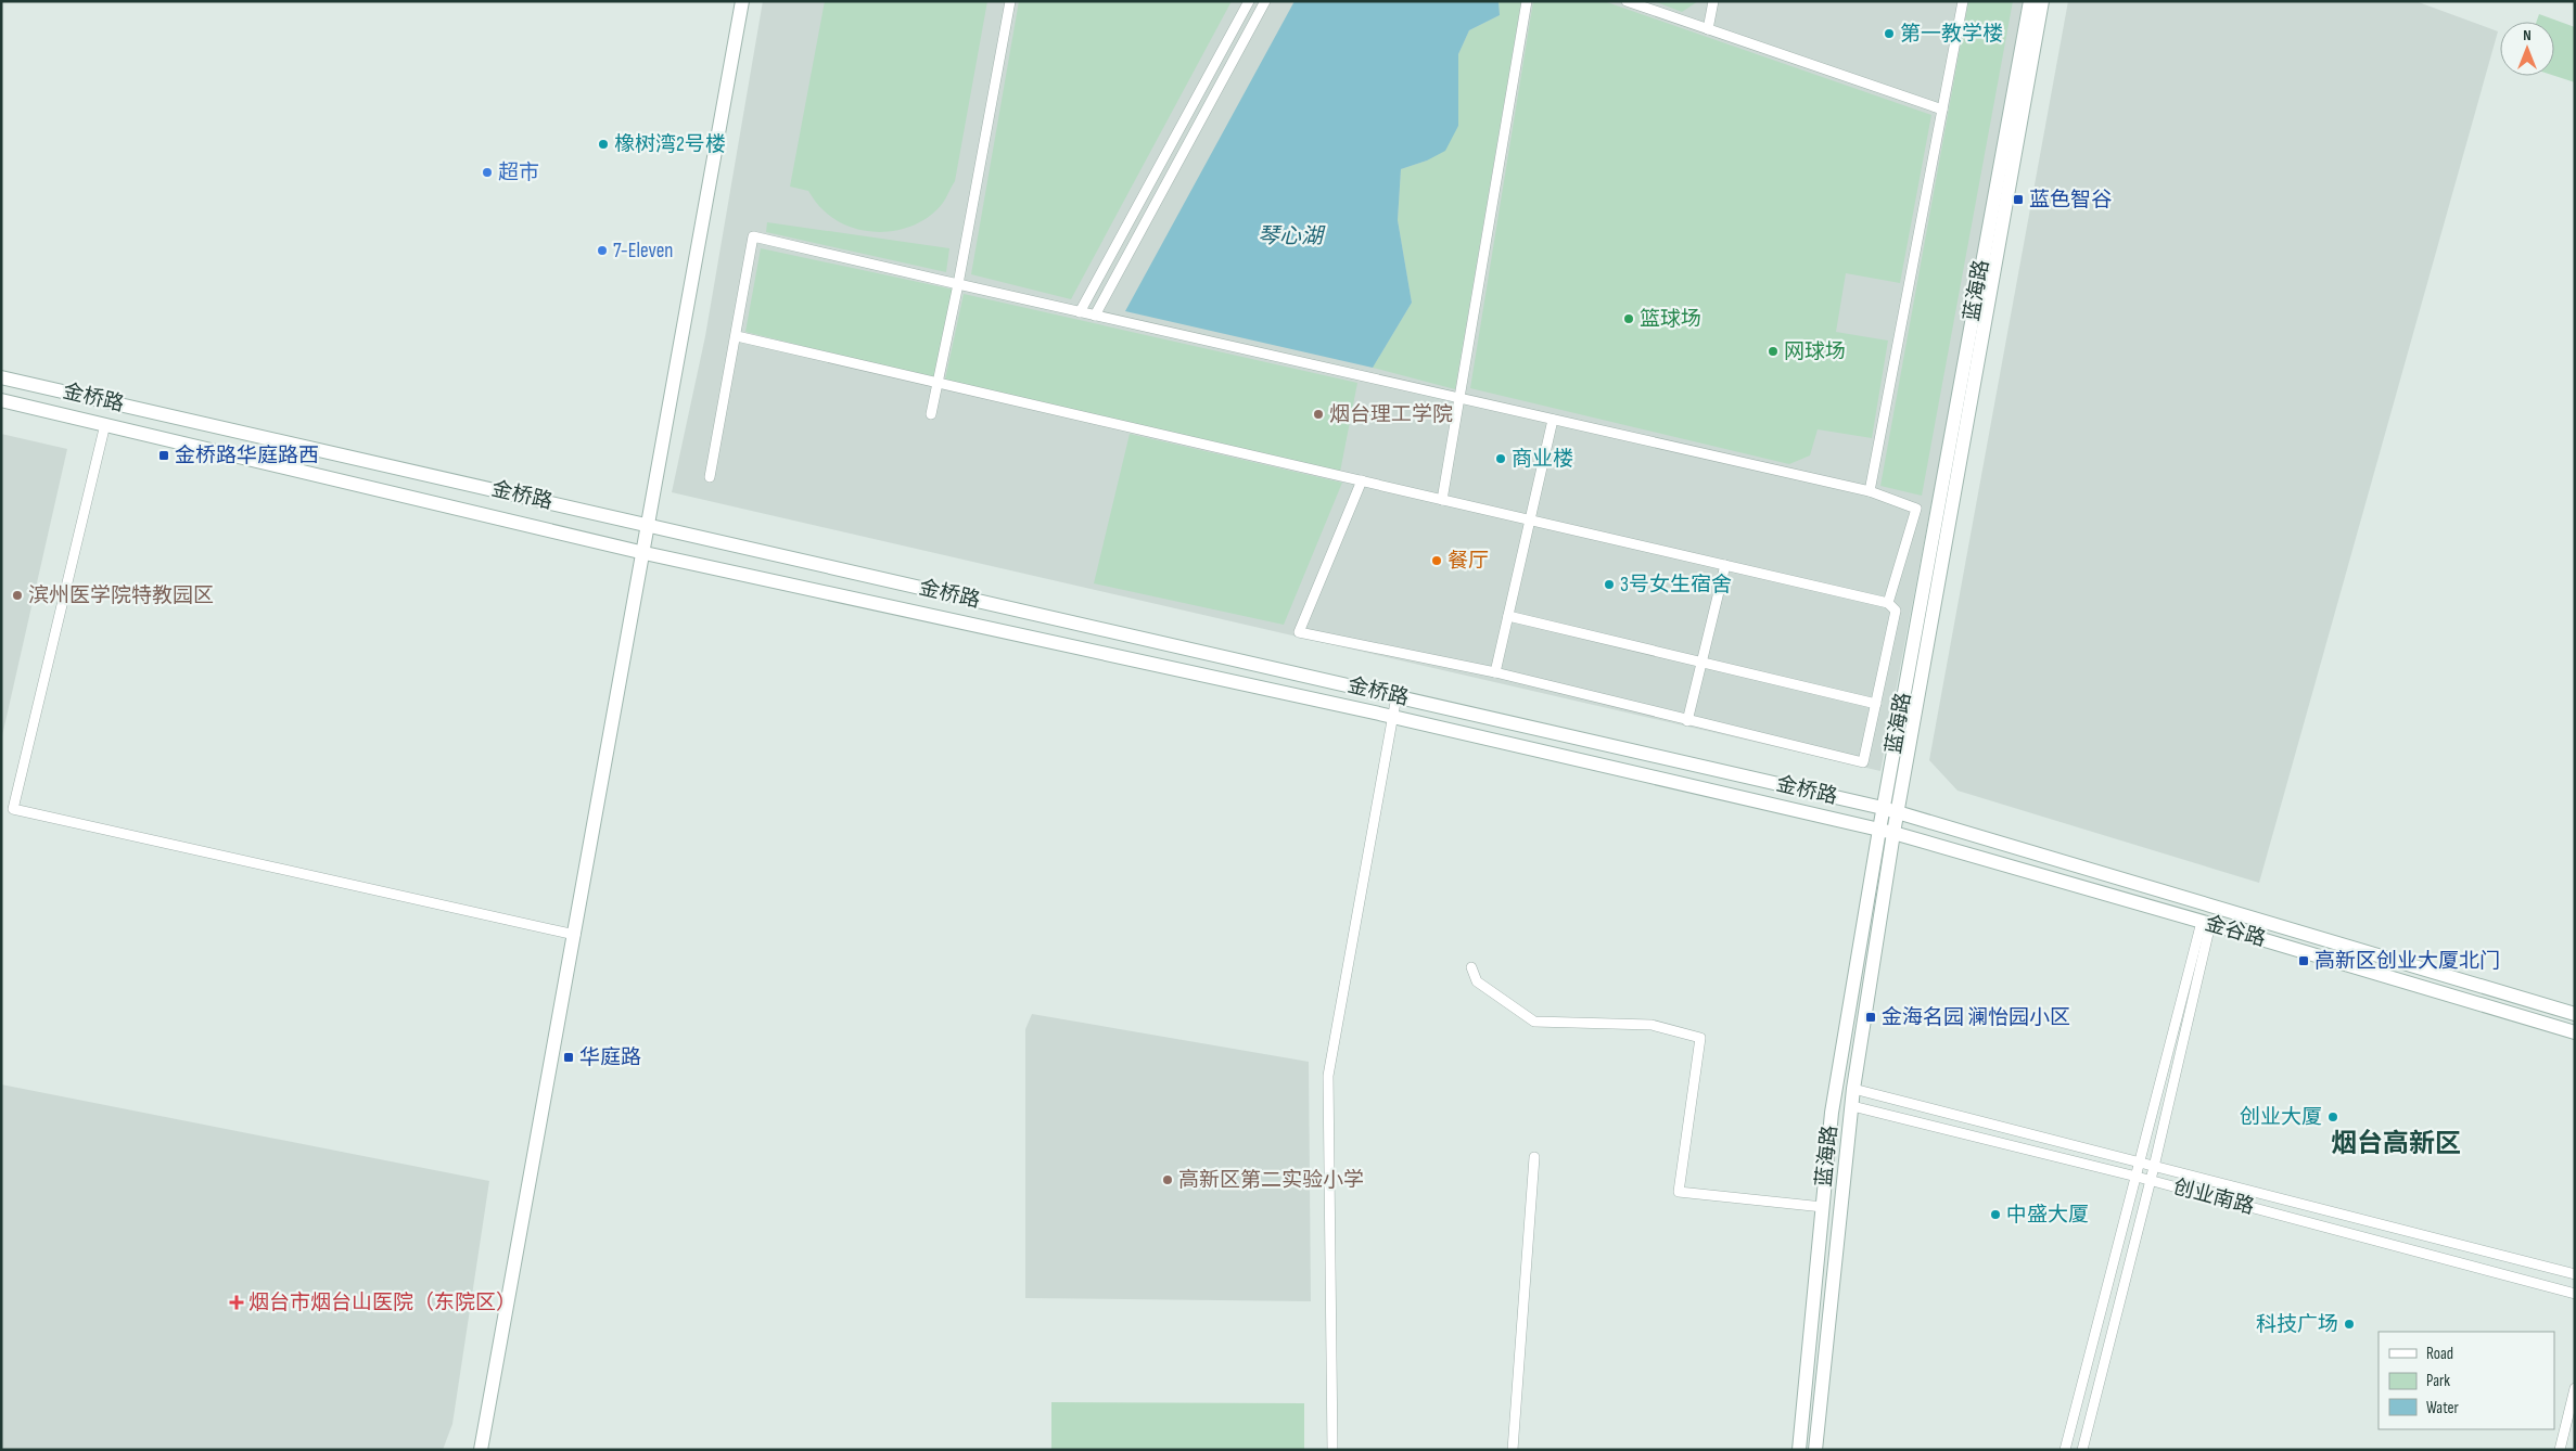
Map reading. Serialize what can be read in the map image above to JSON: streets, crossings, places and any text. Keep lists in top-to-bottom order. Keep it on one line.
{"streets":{"street":["蓝海路","金桥路","金谷路","创业南路"]},"crossings":[["蓝海路","金桥路"],["蓝海路","金谷路"],["蓝海路","创业南路"],["金桥路","金谷路"]],"districts":["烟台高新区"],"water":["琴心湖"],"places":{"other":["第一教学楼","橡树湾2号楼","超市","7-Eleven","篮球场","网球场","烟台理工学院","商业楼","餐厅","3号女生宿舍","滨州医学院特教园区","创业大厦","高新区第二实验小学","中盛大厦","科技广场"],"transit":["蓝色智谷","金桥路华庭路西","高新区创业大厦北门","金海名园 澜怡园小区","华庭路"],"health":["烟台市烟台山医院（东院区）"]},"legend":["Road","Park","Water"],"north":"top"}
